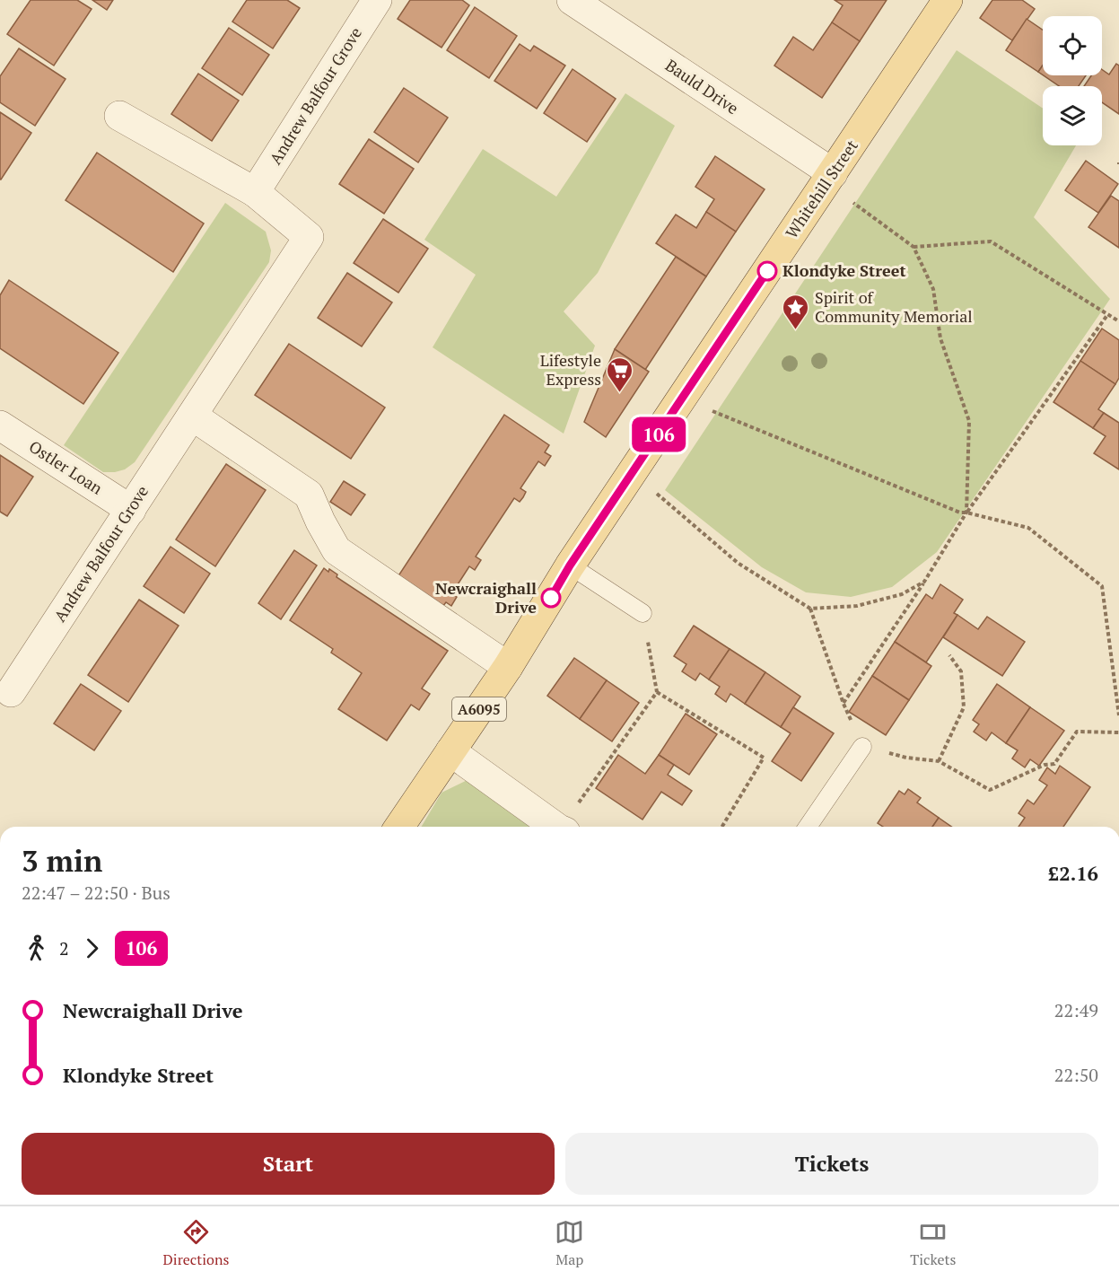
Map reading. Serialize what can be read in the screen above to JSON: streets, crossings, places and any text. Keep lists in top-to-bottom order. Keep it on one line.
{"streets":{"main road":["Whitehill Street","A6095"],"street":["Bauld Drive","Andrew Balfour Grove","Ostler Loan"]},"crossings":[["Bauld Drive","Whitehill Street"],["Andrew Balfour Grove","Ostler Loan"],["Whitehill Street","A6095"]],"places":{"other":["Klondyke Street","Newcraighall Drive"],"place":["Spirit of Community Memorial"],"supermarket":["Lifestyle Express"]},"lines":["bus line 106"],"page":{"on_map":"106","heading":["3 min","22:47 – 22:50 · Bus","£2.16"],"legs":["2","106"],"list":[{"name":"Newcraighall Drive","value":"22:49"},{"name":"Klondyke Street","value":"22:50"}],"buttons":["Start","Tickets"],"tabs":["Directions","Map","Tickets"]}}
